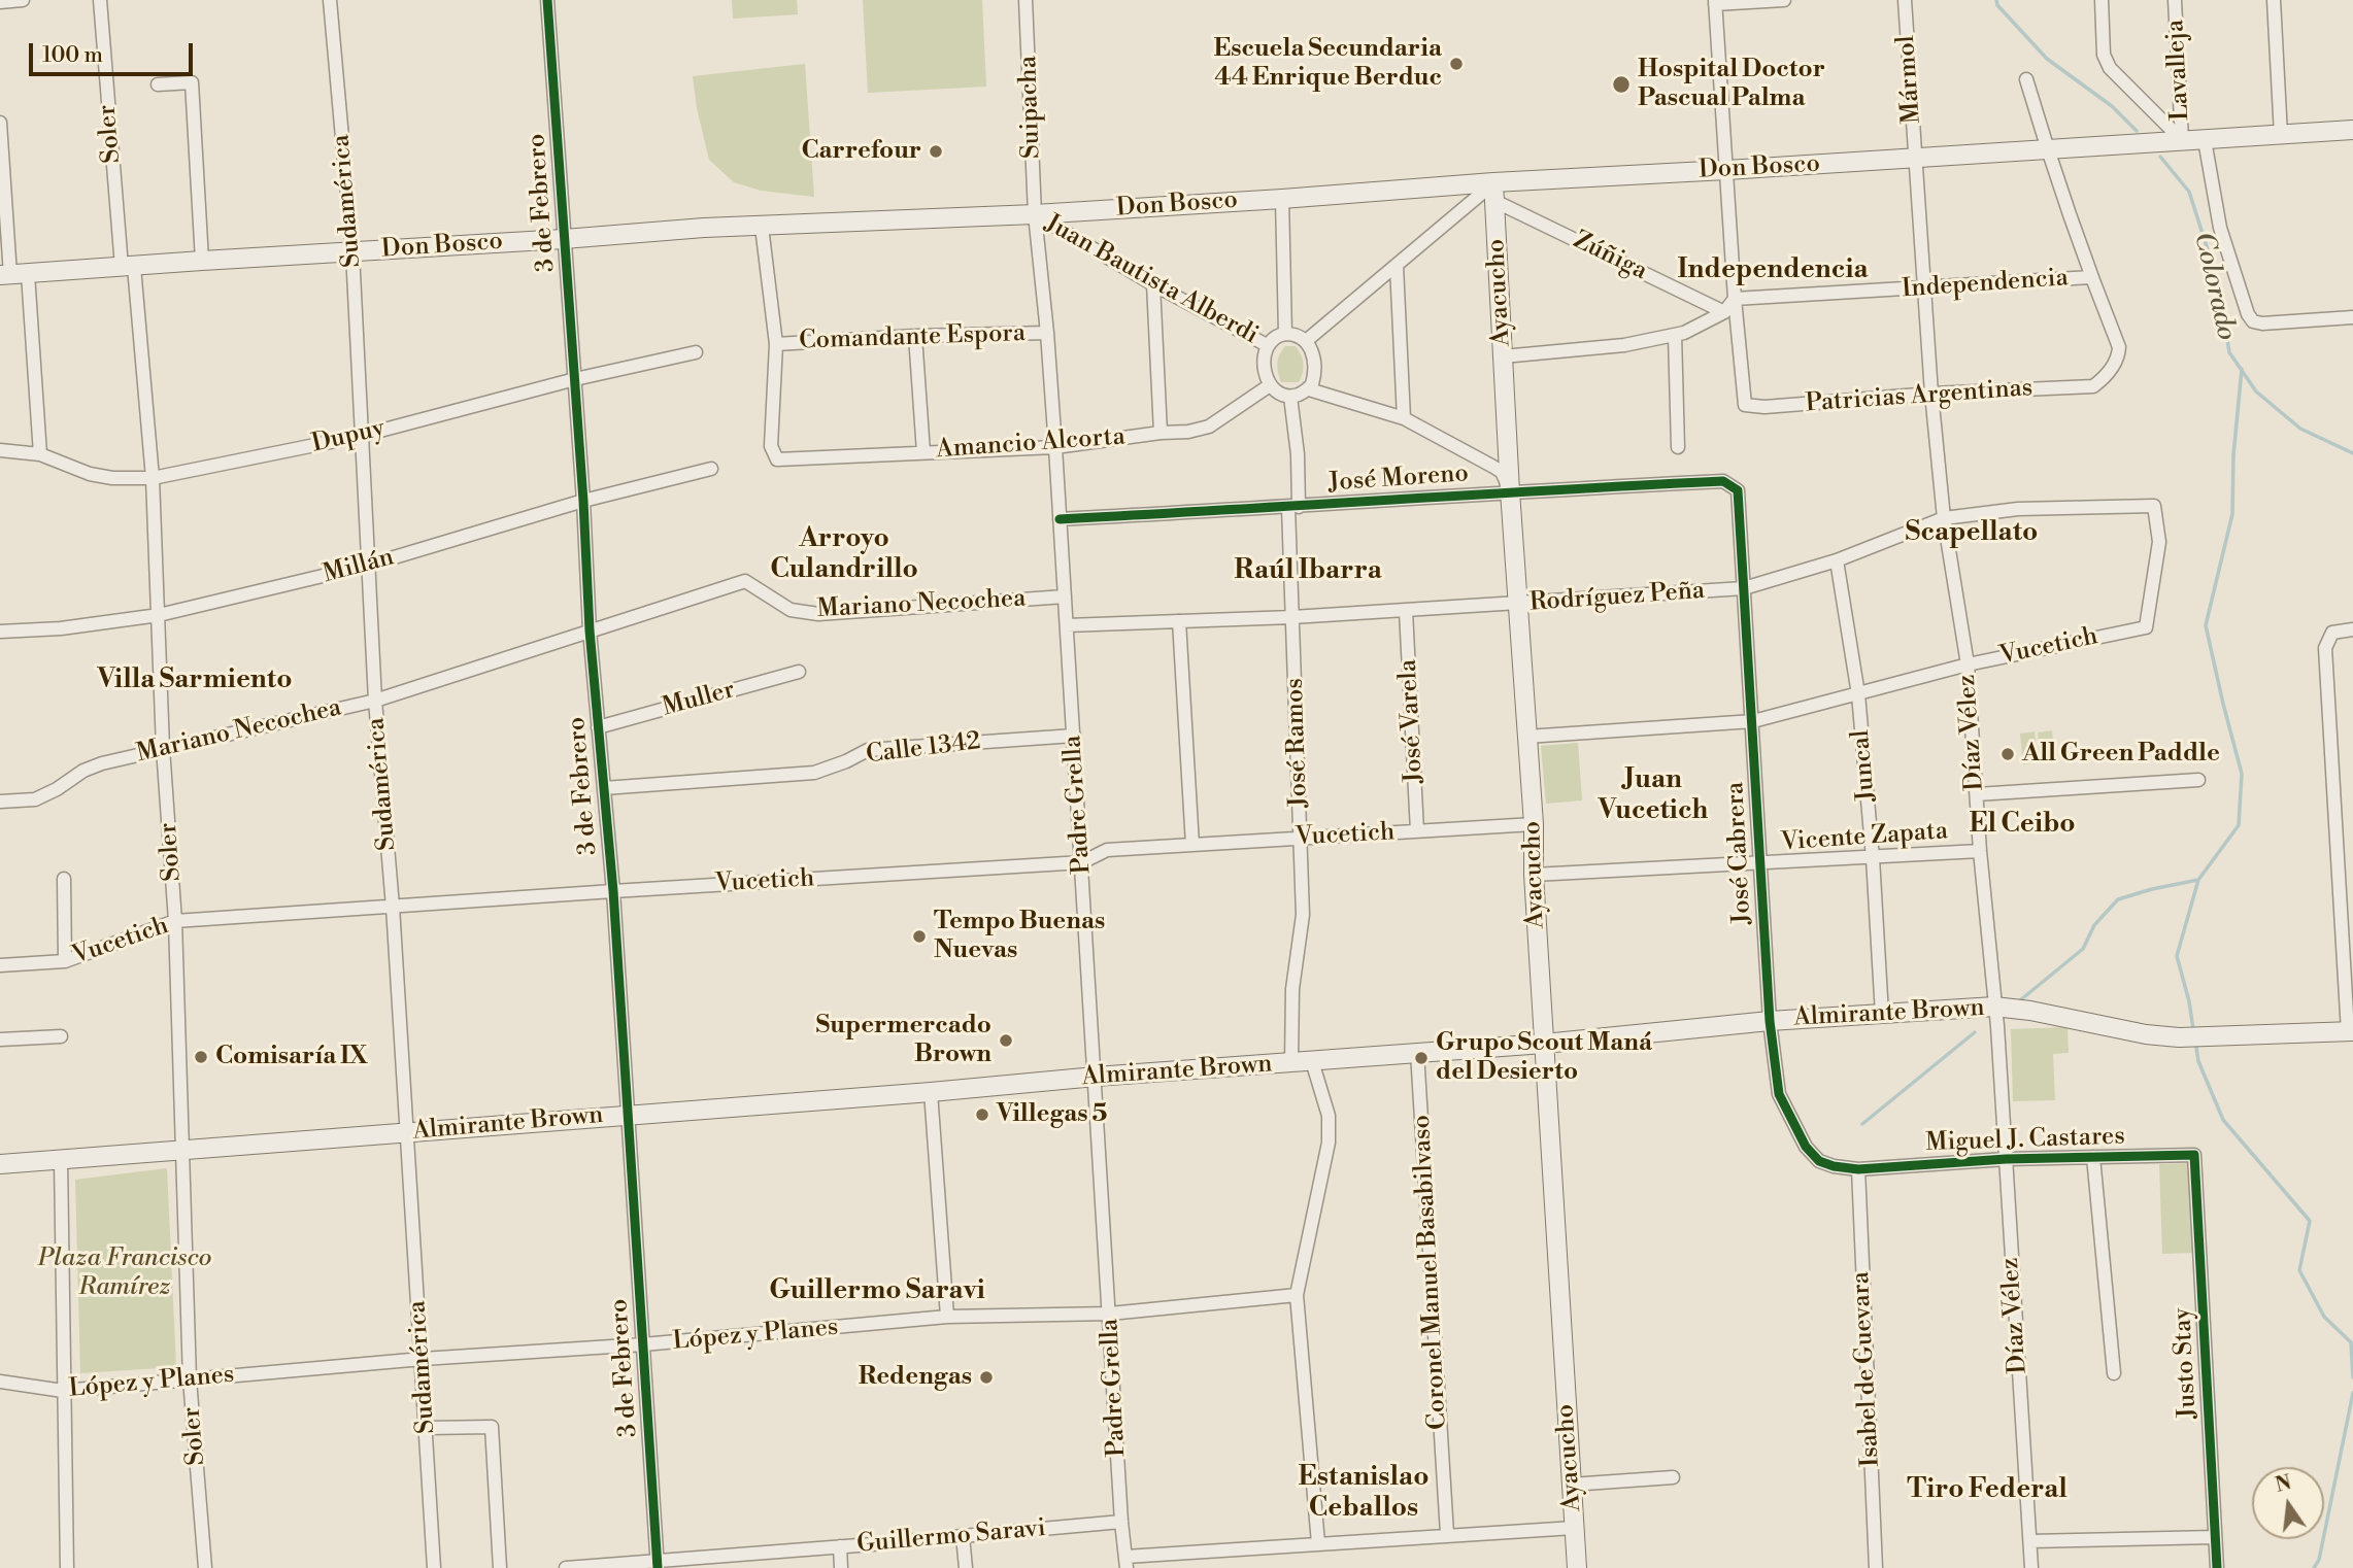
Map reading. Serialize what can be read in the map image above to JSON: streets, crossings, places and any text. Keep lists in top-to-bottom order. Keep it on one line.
{"streets":{"main road":["Don Bosco","Ayacucho","Almirante Brown"],"street":["Lavalleja","Mármol","Suipacha","Soler","Sudamérica","3 de Febrero","Zúñiga","Juan Bautista Alberdi","Independencia","Comandante Espora","Patricias Argentinas","Dupuy","Amancio Alcorta","José Moreno","Millán","Rodríguez Peña","Mariano Necochea","Vucetich","Muller","José Varela","Díaz Vélez","José Ramos","Calle 1342","Juncal","Padre Grella","Vicente Zapata","José Cabrera","Miguel J. Castares","Coronel Manuel Basabilvaso","López y Planes","Justo Stay","Isabel de Guevara","Guillermo Saravi"]},"crossings":[["Lavalleja","Don Bosco"],["Mármol","Don Bosco"],["Mármol","Díaz Vélez"],["Suipacha","Don Bosco"],["Suipacha","Juan Bautista Alberdi"],["Suipacha","Padre Grella"],["Soler","Don Bosco"],["Soler","Dupuy"],["Soler","Millán"],["Soler","Mariano Necochea"],["Soler","Vucetich"],["Soler","Almirante Brown"],["Soler","López y Planes"],["Don Bosco","Sudamérica"],["Don Bosco","3 de Febrero"],["Don Bosco","Zúñiga"],["Don Bosco","Juan Bautista Alberdi"],["Don Bosco","Ayacucho"],["Don Bosco","Díaz Vélez"],["Don Bosco","Padre Grella"],["Sudamérica","Dupuy"],["Sudamérica","Millán"],["Sudamérica","Mariano Necochea"],["Sudamérica","Vucetich"],["Sudamérica","Almirante Brown"],["Sudamérica","López y Planes"],["3 de Febrero","Dupuy"],["3 de Febrero","Millán"],["3 de Febrero","Mariano Necochea"],["3 de Febrero","Vucetich"],["3 de Febrero","Muller"],["3 de Febrero","Calle 1342"],["3 de Febrero","Almirante Brown"],["3 de Febrero","López y Planes"],["3 de Febrero","Guillermo Saravi"],["Zúñiga","Ayacucho"],["Juan Bautista Alberdi","Amancio Alcorta"],["Juan Bautista Alberdi","José Ramos"],["Juan Bautista Alberdi","Padre Grella"],["Independencia","Patricias Argentinas"],["Independencia","Díaz Vélez"],["Ayacucho","José Moreno"],["Ayacucho","Rodríguez Peña"],["Ayacucho","Vucetich"],["Ayacucho","Vicente Zapata"],["Ayacucho","Almirante Brown"],["Comandante Espora","Amancio Alcorta"],["Comandante Espora","Padre Grella"],["Patricias Argentinas","Díaz Vélez"],["Amancio Alcorta","José Ramos"],["Amancio Alcorta","Padre Grella"],["José Moreno","José Ramos"],["José Moreno","Padre Grella"],["José Moreno","José Cabrera"],["Rodríguez Peña","Vucetich"],["Rodríguez Peña","José Varela"],["Rodríguez Peña","Díaz Vélez"],["Rodríguez Peña","José Ramos"],["Rodríguez Peña","Juncal"],["Rodríguez Peña","Padre Grella"],["Rodríguez Peña","José Cabrera"],["Mariano Necochea","Padre Grella"],["Vucetich","José Varela"],["Vucetich","Díaz Vélez"],["Vucetich","José Ramos"],["Vucetich","Juncal"],["Vucetich","Padre Grella"],["Vucetich","José Cabrera"],["Díaz Vélez","Vicente Zapata"],["Díaz Vélez","Almirante Brown"],["Díaz Vélez","Miguel J. Castares"],["José Ramos","Almirante Brown"],["Calle 1342","Padre Grella"],["Juncal","Vicente Zapata"],["Juncal","Almirante Brown"],["Padre Grella","Almirante Brown"],["Padre Grella","López y Planes"],["Padre Grella","Guillermo Saravi"],["Vicente Zapata","José Cabrera"],["José Cabrera","Almirante Brown"],["José Cabrera","Miguel J. Castares"],["José Cabrera","Isabel de Guevara"],["Almirante Brown","Coronel Manuel Basabilvaso"],["Miguel J. Castares","Justo Stay"],["Miguel J. Castares","Isabel de Guevara"]],"districts":["Independencia","Scapellato","Arroyo Culandrillo","Raúl Ibarra","Villa Sarmiento","Juan Vucetich","El Ceibo","Guillermo Saravi","Estanislao Ceballos","Tiro Federal"],"water":["Colorado"],"parks":["Plaza Francisco Ramírez"],"places":["Escuela Secundaria 44 Enrique Berduc","Hospital Doctor Pascual Palma","Carrefour","All Green Paddle","Tempo Buenas Nuevas","Supermercado Brown","Comisaría IX","Grupo Scout Maná del Desierto","Villegas 5","Redengas"],"scale_bar":"100 m","north":"top"}
